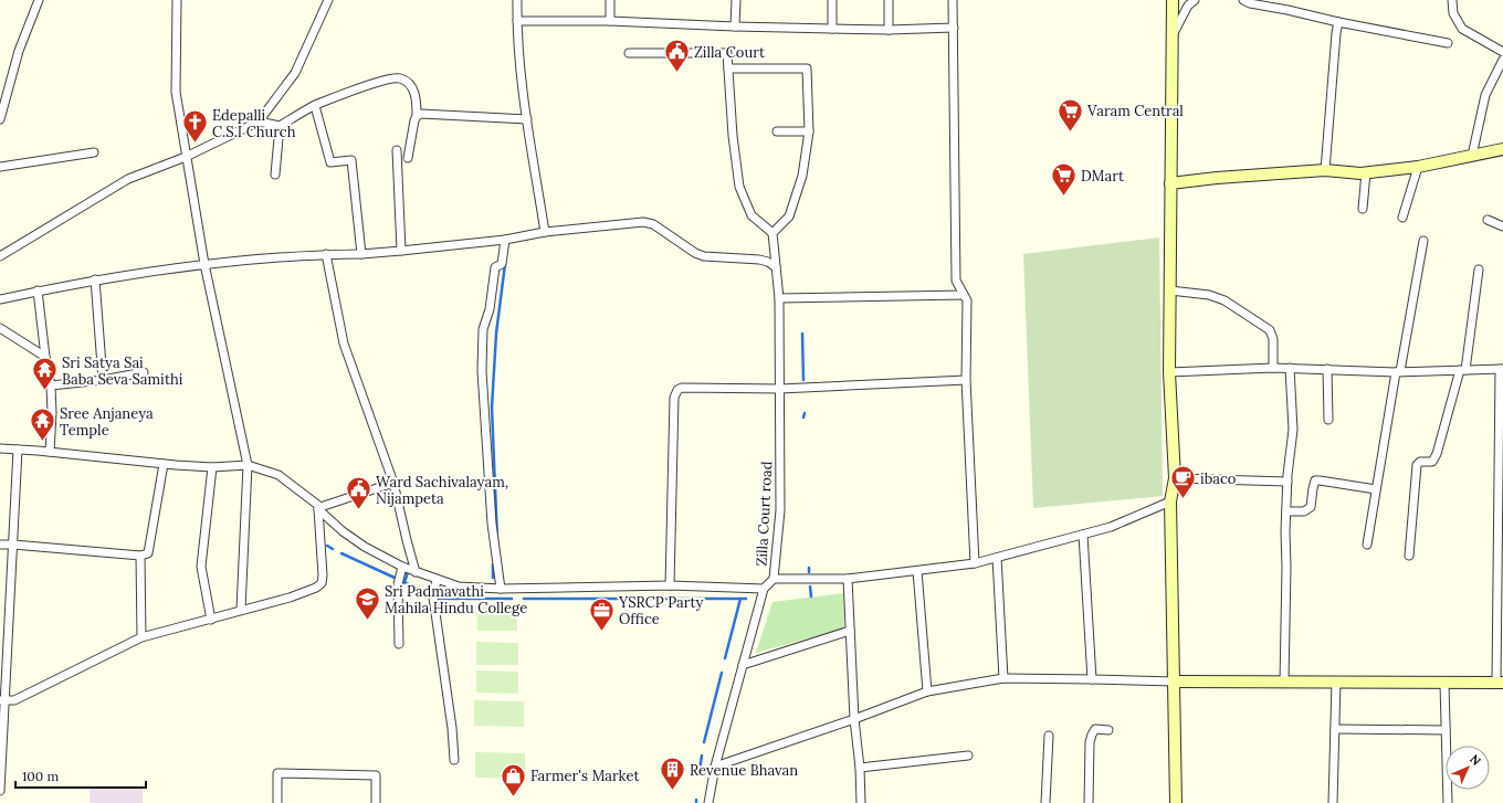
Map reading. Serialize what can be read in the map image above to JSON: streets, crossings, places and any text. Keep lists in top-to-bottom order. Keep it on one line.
{"streets":{"street":["Zilla Court road"]},"places":{"public building":["Zilla Court","Ward Sachivalayam, Nijampeta"],"supermarket":["Varam Central","DMart"],"church":["Edepalli C.S.I Church"],"temple":["Sri Satya Sai Baba Seva Samithi","Sree Anjaneya Temple"],"cafe":["ibaco"],"school or university":["Sri Padmavathi Mahila Hindu College"],"office":["YSRCP Party Office"],"building":["Revenue Bhavan"],"shop":["Farmer's Market"]},"scale_bar":"100 m","north":"top right"}
